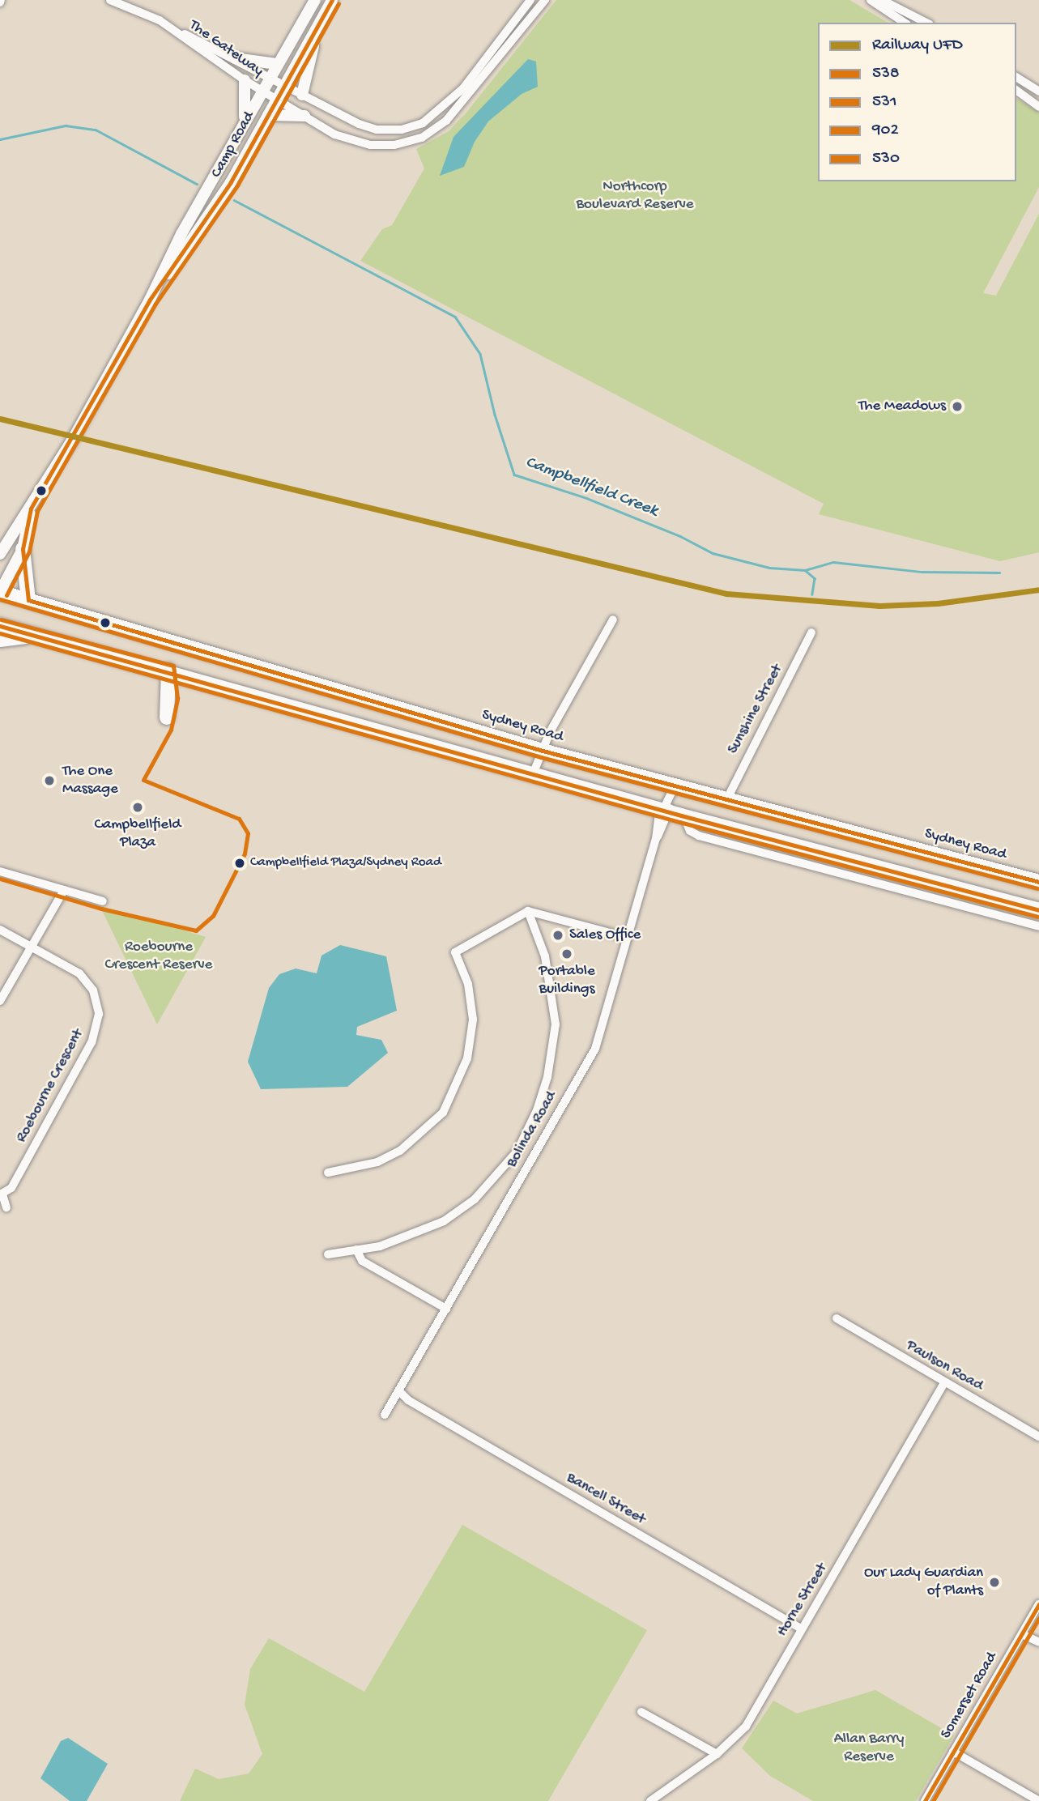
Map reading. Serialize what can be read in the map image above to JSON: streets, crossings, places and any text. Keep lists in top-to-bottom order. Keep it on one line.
{"streets":{"highway":["Sydney Road"],"main road":["Camp Road"],"street":["The Gateway","Sunshine Street","Roebourne Crescent","Bolinda Road","Paulson Road","Bancell Street","Horne Street","Somerset Road"]},"crossings":[["The Gateway","Camp Road"],["Camp Road","Sydney Road"],["Sunshine Street","Sydney Road"],["Sydney Road","Bolinda Road"],["Bolinda Road","Bancell Street"],["Paulson Road","Horne Street"],["Bancell Street","Horne Street"]],"water":["Campbellfield Creek"],"parks":["Northcorp Boulevard Reserve","Roebourne Crescent Reserve","Allan Barry Reserve"],"places":["The Meadows","The One Massage","Campbellfield Plaza","Campbellfield Plaza/Sydney Road","Sales Office","Portable Buildings","Our Lady Guardian of Plants"],"lines":["transit line 538","transit line 902","rail line UFD","transit line 531","transit line 530"],"legend":["Railway UFD","538","531","902","530"]}
